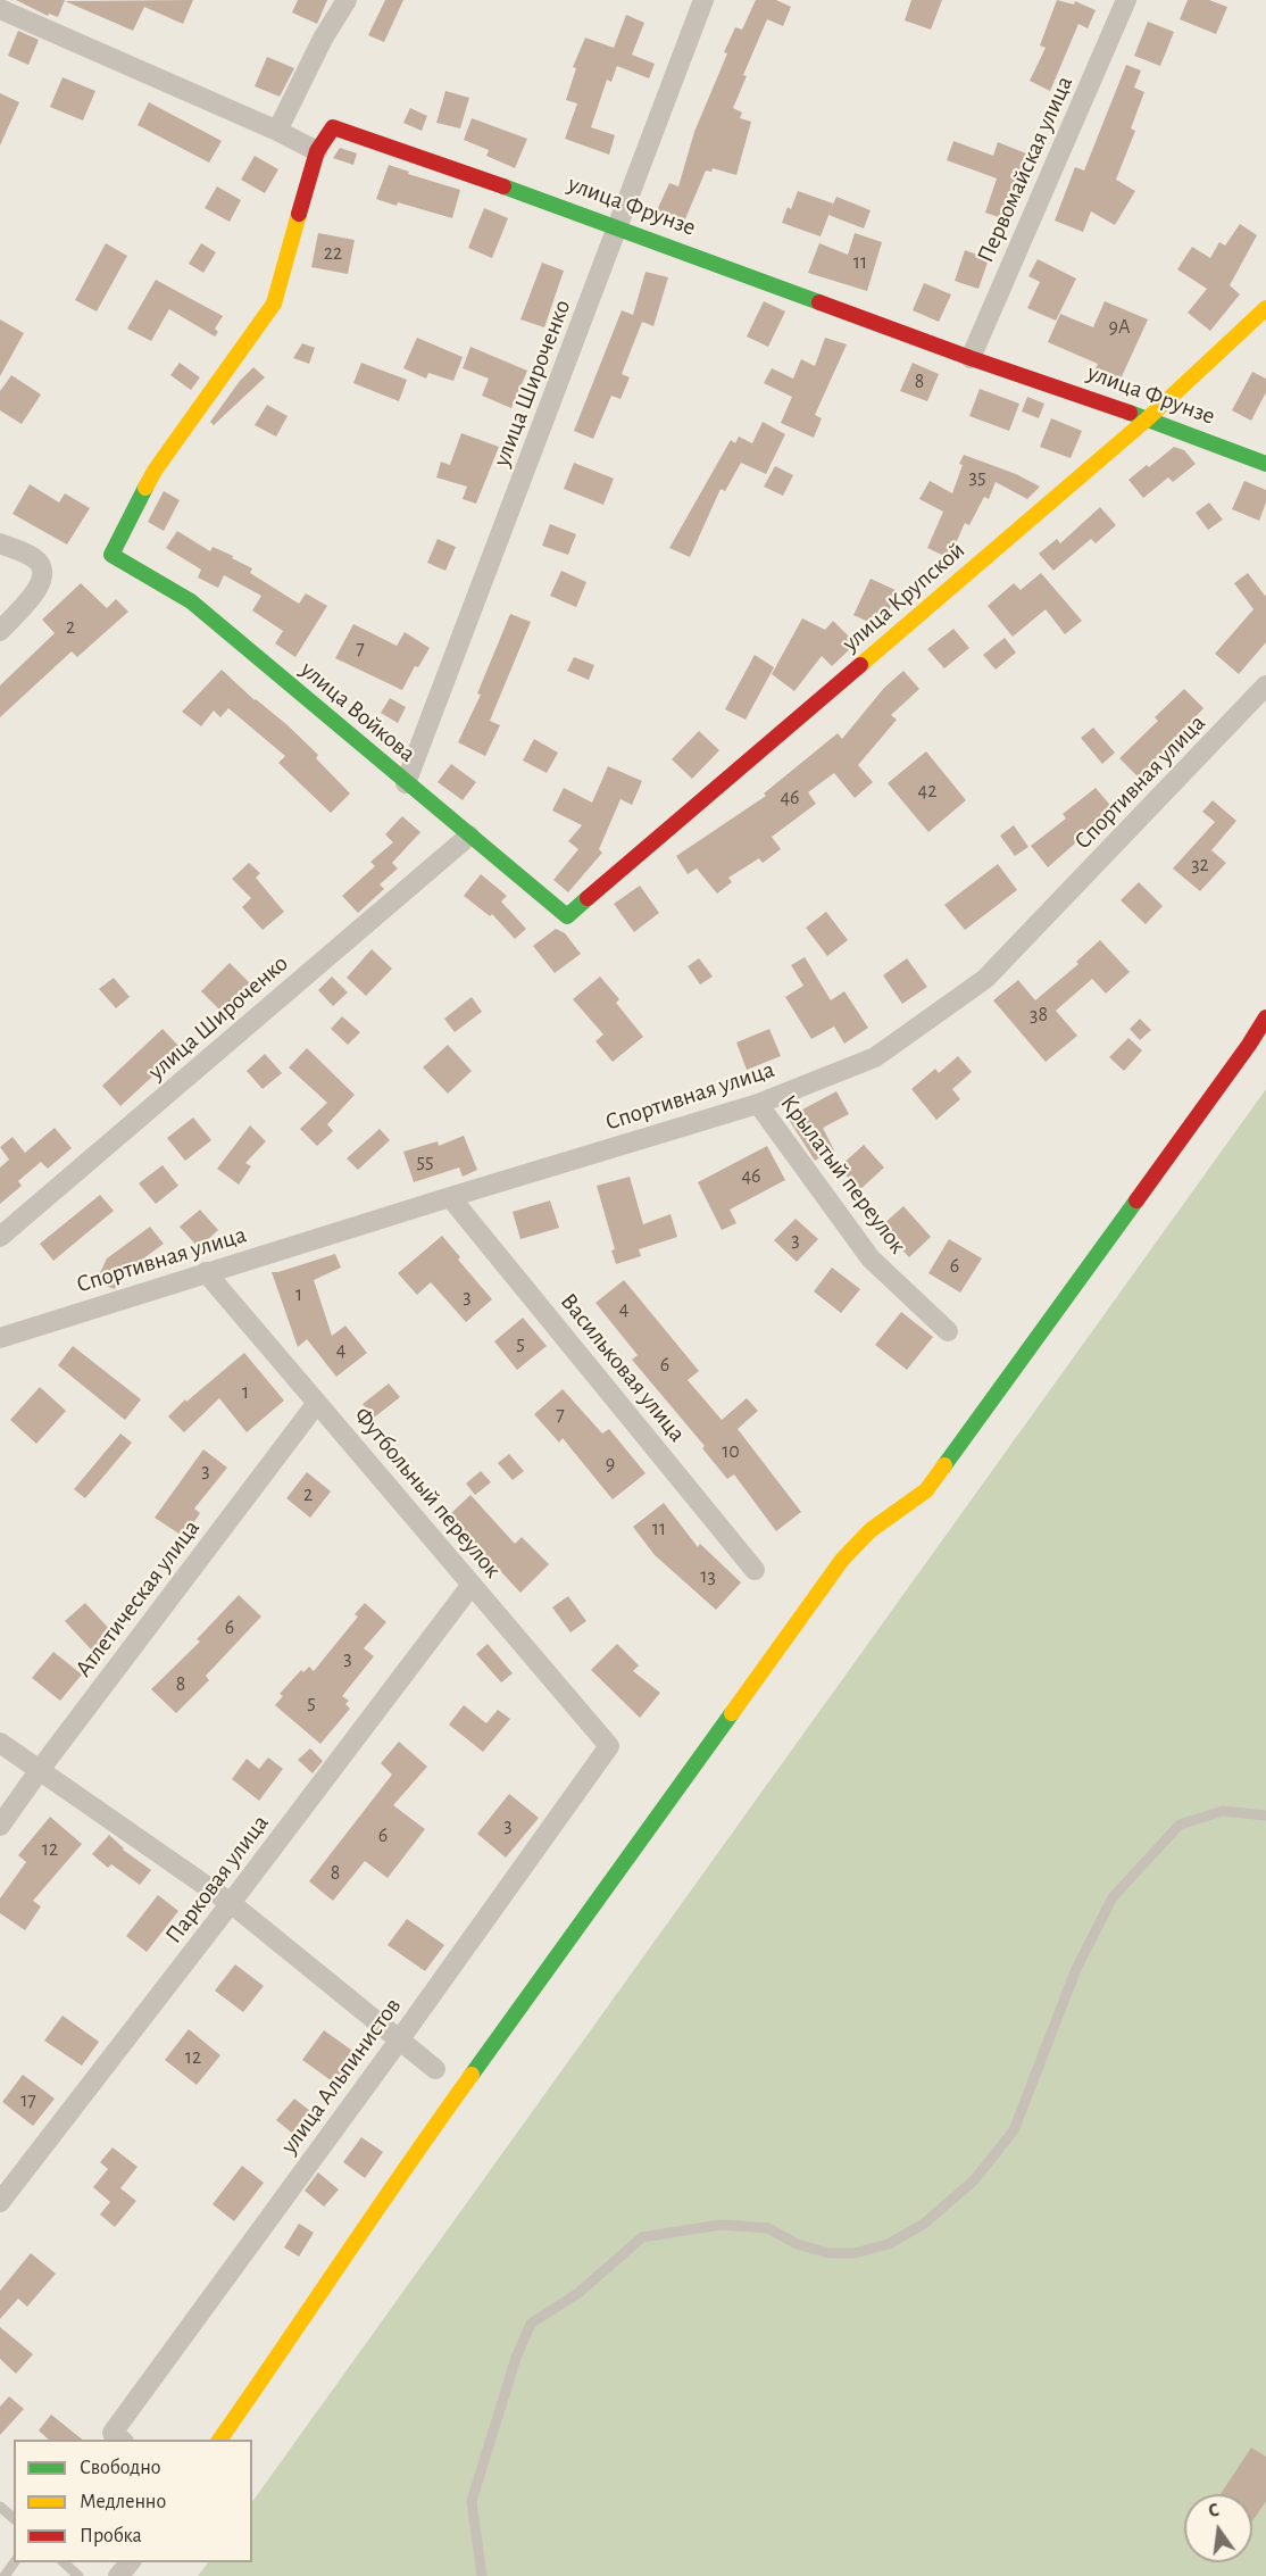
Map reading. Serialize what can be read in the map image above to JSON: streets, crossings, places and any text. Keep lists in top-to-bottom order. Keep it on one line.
{"streets":{"street":["Первомайская улица","улица Фрунзе","улица Широченко","улица Крупской","улица Войкова","Спортивная улица","Крылатый переулок","Васильковая улица","Футбольный переулок","Атлетическая улица","Парковая улица","улица Альпинистов"]},"crossings":[["Первомайская улица","улица Фрунзе"],["улица Фрунзе","улица Широченко"],["улица Фрунзе","улица Крупской"],["улица Фрунзе","улица Войкова"],["улица Широченко","улица Войкова"],["улица Крупской","улица Войкова"],["Спортивная улица","Крылатый переулок"],["Спортивная улица","Васильковая улица"],["Спортивная улица","Футбольный переулок"],["Футбольный переулок","Атлетическая улица"],["Футбольный переулок","Парковая улица"],["Футбольный переулок","улица Альпинистов"]],"house_numbers":["22","11","9А","8","35","2","7","42","46","32","38","55","46","3","6","1","3","4","5","4","6","1","7","10","9","3","2","11","13","6","3","8","5","3","6","12","8","12","17"],"legend":["Свободно","Медленно","Пробка"],"north":"top"}
